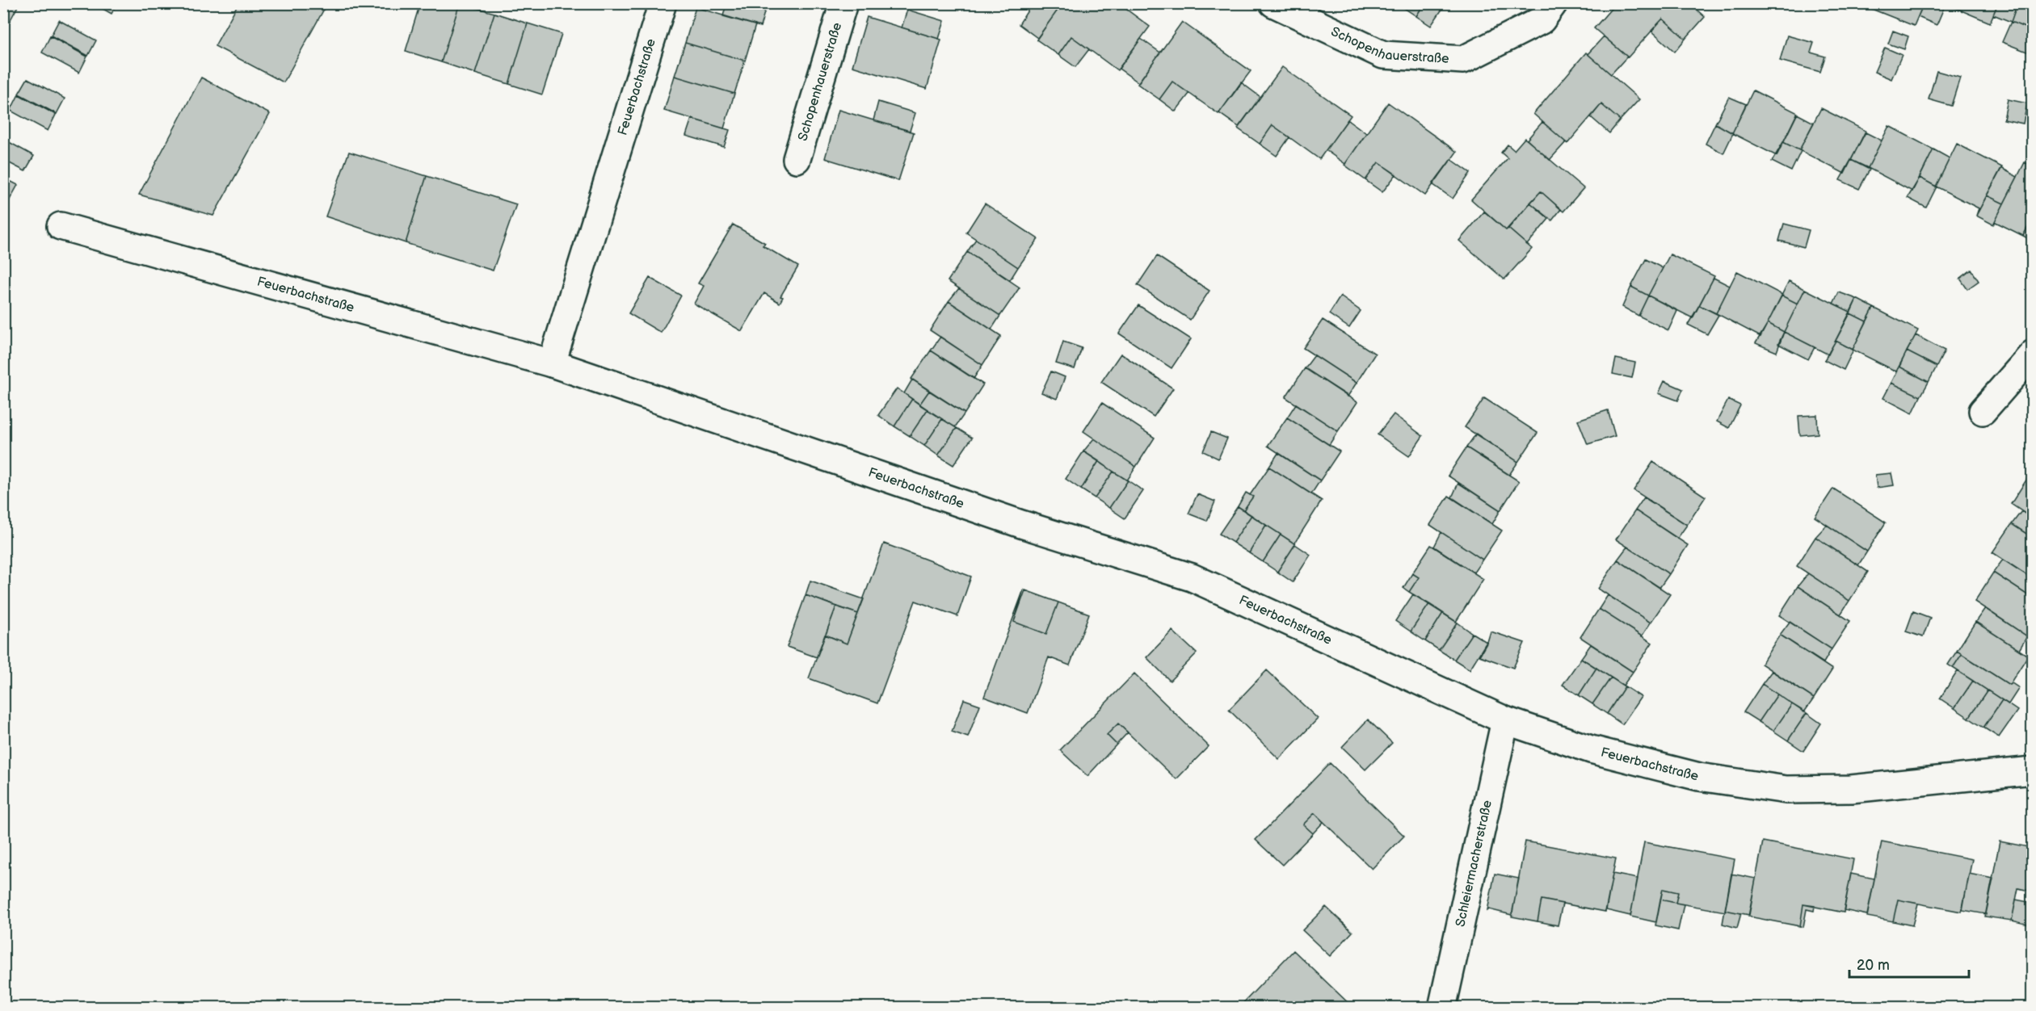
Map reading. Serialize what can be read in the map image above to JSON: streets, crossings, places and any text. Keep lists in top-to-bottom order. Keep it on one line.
{"streets":{"street":["Schopenhauerstraße","Feuerbachstraße","Schleiermacherstraße"]},"crossings":[["Feuerbachstraße","Schleiermacherstraße"]],"scale_bar":"20 m"}
